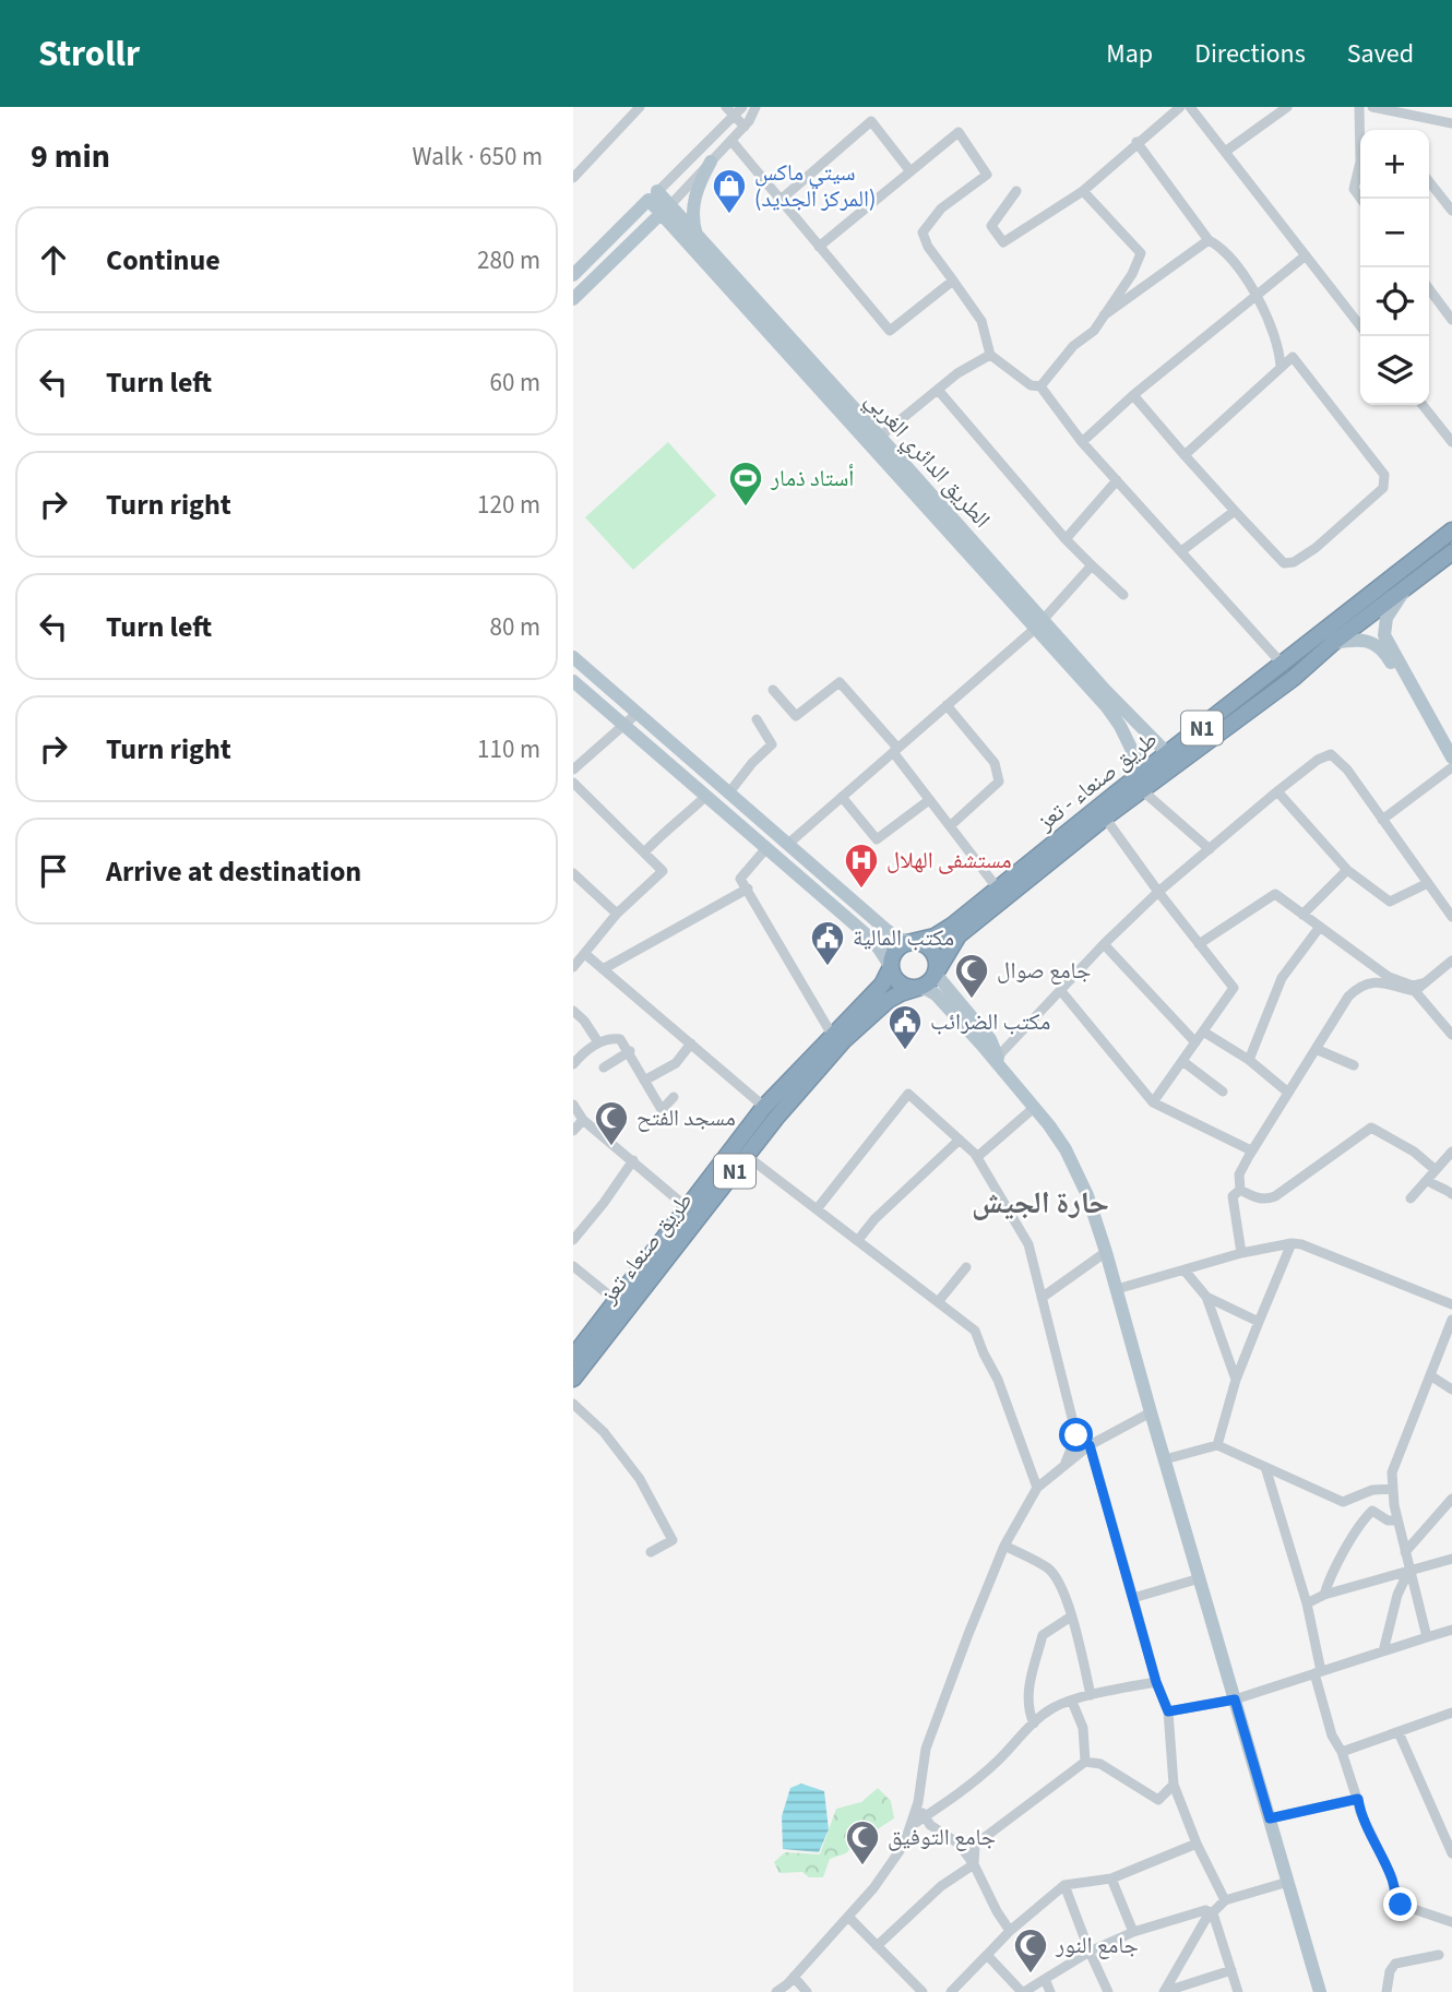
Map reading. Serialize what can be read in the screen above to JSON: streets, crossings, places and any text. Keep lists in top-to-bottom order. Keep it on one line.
{"streets":{"highway":["N1","طريق صنعاء - تعز","طريق صنعاء تعز"],"main road":["الطريق الدائري الغربي"]},"crossings":[["الطريق الدائري الغربي","طريق صنعاء - تعز"]],"districts":["حارة الجيش"],"places":{"shop":["سيتي ماكس (المركز الجديد)"],"sports":["أستاد ذمار"],"hospital":["مستشفى الهلال"],"public building":["مكتب المالية","مكتب الضرائب"],"mosque":["جامع صوال","مسجد الفتح","جامع التوفيق","جامع النور"]},"page":{"header":"Strollr","nav":["Map","Directions","Saved"],"heading":["9 min","Walk · 650 m"],"map_buttons":["+","−"],"list":[["Continue","280 m"],["Turn left","60 m"],["Turn right","120 m"],["Turn left","80 m"],["Turn right","110 m"],"Arrive at destination"]}}
